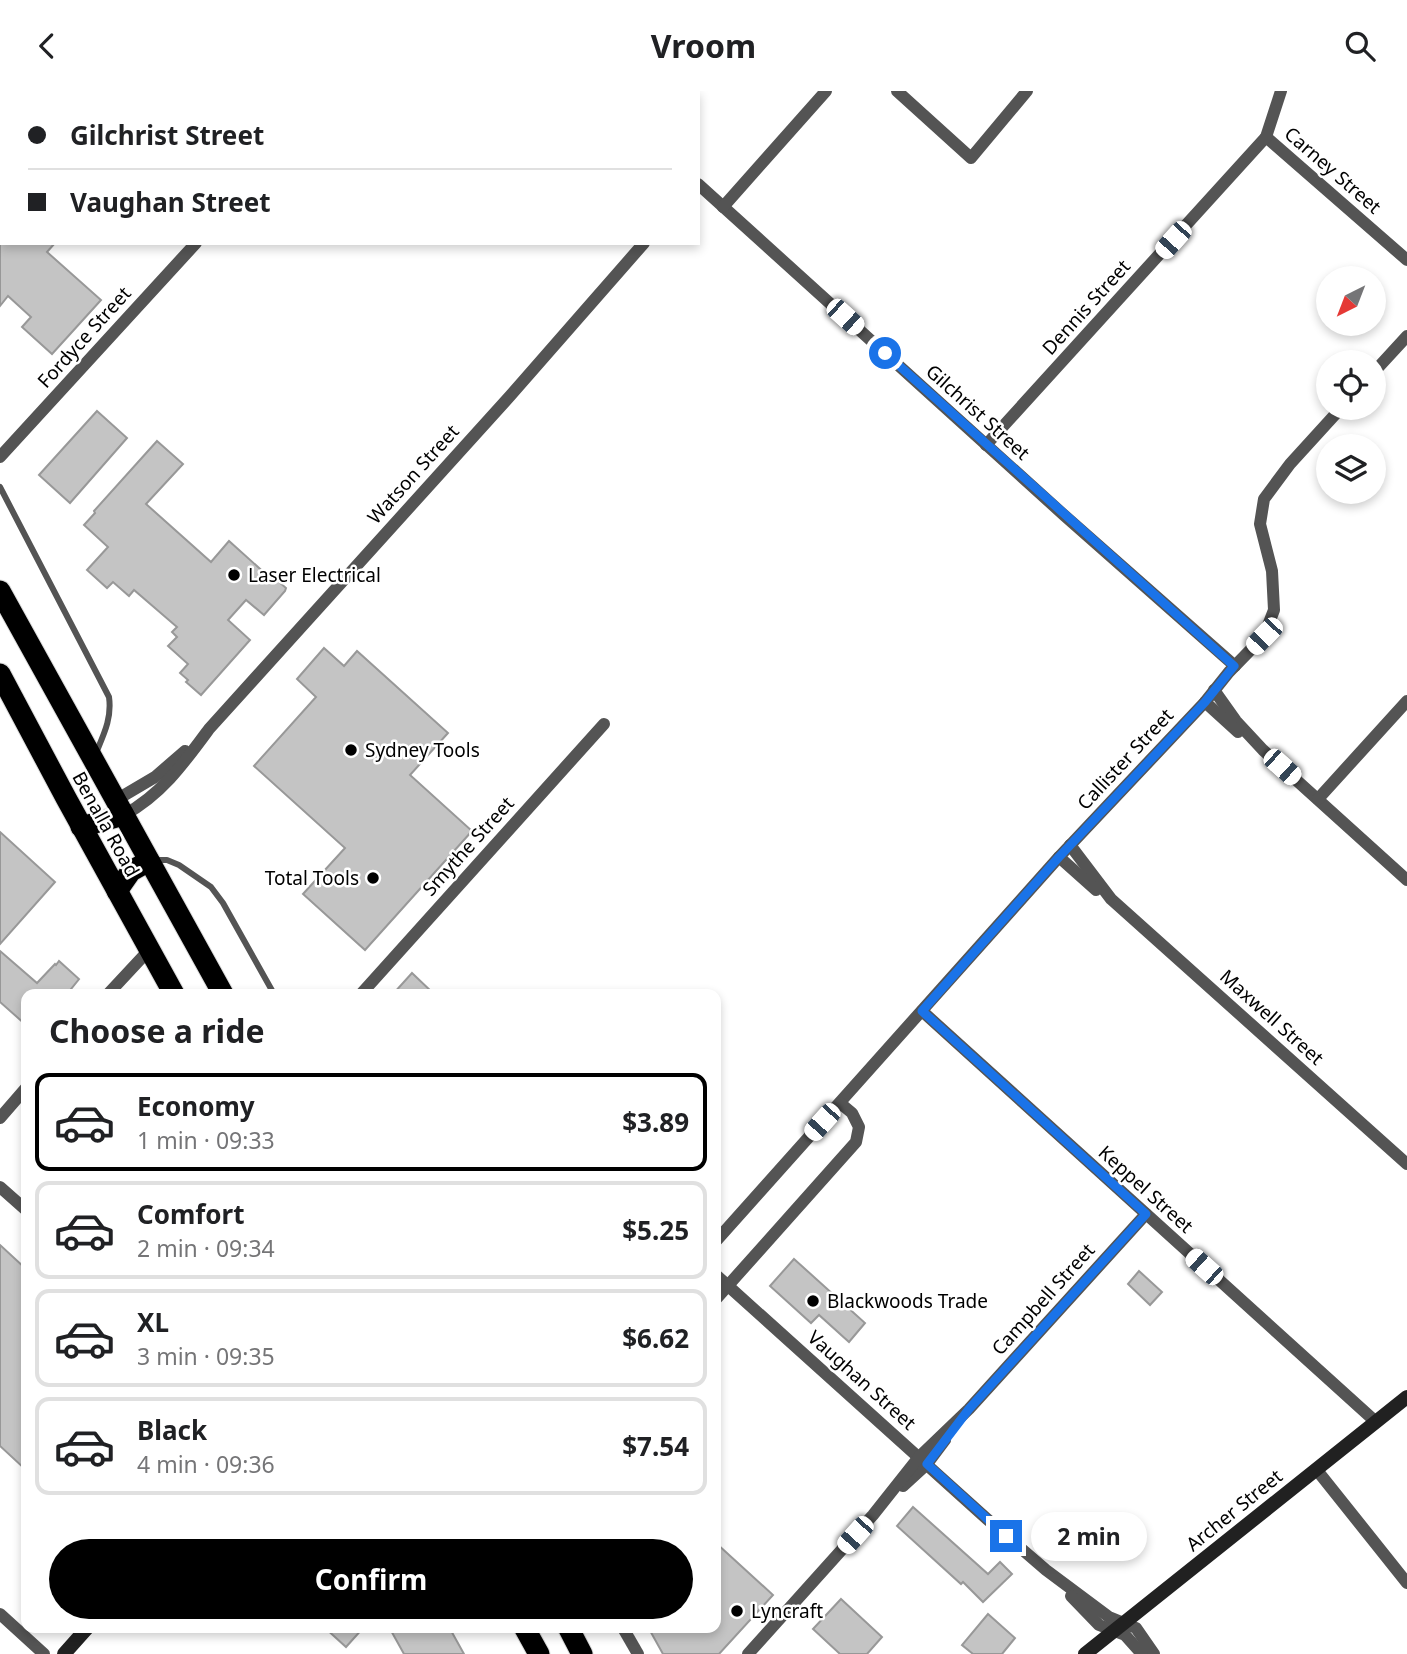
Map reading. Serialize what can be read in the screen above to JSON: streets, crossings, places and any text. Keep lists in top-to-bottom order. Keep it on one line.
{"streets":{"highway":["Benalla Road"],"main road":["Archer Street"],"street":["Carney Street","Dennis Street","Fordyce Street","Gilchrist Street","Watson Street","Callister Street","Smythe Street","Maxwell Street","Keppel Street","Campbell Street","Vaughan Street"]},"crossings":[["Carney Street","Dennis Street"],["Dennis Street","Gilchrist Street"],["Gilchrist Street","Callister Street"],["Watson Street","Benalla Road"],["Callister Street","Maxwell Street"],["Callister Street","Keppel Street"],["Keppel Street","Campbell Street"],["Keppel Street","Archer Street"],["Campbell Street","Vaughan Street"],["Vaughan Street","Archer Street"]],"places":["Laser Electrical","Sydney Tools","Total Tools","Blackwoods Trade","Lyncraft"],"north":"bottom left","page":{"header":"Vroom","banner":["Gilchrist Street","Vaughan Street"],"heading":"Choose a ride","list":[{"name":"Economy","note":"1 min · 09:33","value":"$3.89"},{"name":"Comfort","note":"2 min · 09:34","value":"$5.25"},{"name":"XL","note":"3 min · 09:35","value":"$6.62"},{"name":"Black","note":"4 min · 09:36","value":"$7.54"}],"bubble":"2 min","buttons":"Confirm"}}
